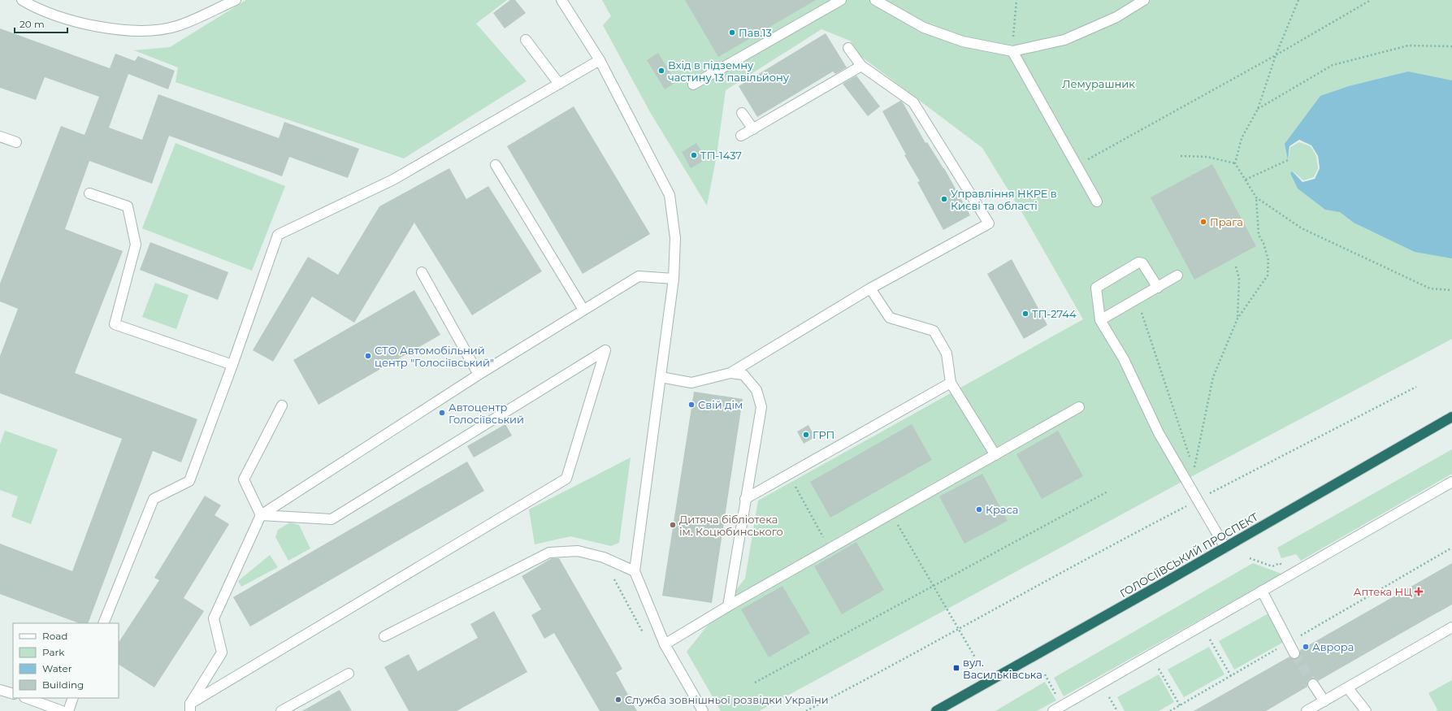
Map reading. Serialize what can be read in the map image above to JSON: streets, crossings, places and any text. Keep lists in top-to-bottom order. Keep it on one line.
{"streets":{"highway":["ГОЛОСІЇВСЬКИЙ ПРОСПЕКТ"]},"parks":["Лемурашник"],"places":{"other":["Пав.13","Вхід в підземну частину 13 павільйону","ТП-1437","Управління НКРЕ в Києві та області","Прага","ТП-2744","СТО Автомобільний центр \"Голосіївський\"","Свій дім","Автоцентр Голосіївський","ГРП","Краса","Дитяча бібліотека ім. Коцюбинського","Аврора","Служба зовнішньої розвідки України"],"health":["Аптека НЦ"],"transit":["вул. Васильківська"]},"legend":["Road","Park","Water","Building"],"scale_bar":"20 m"}
